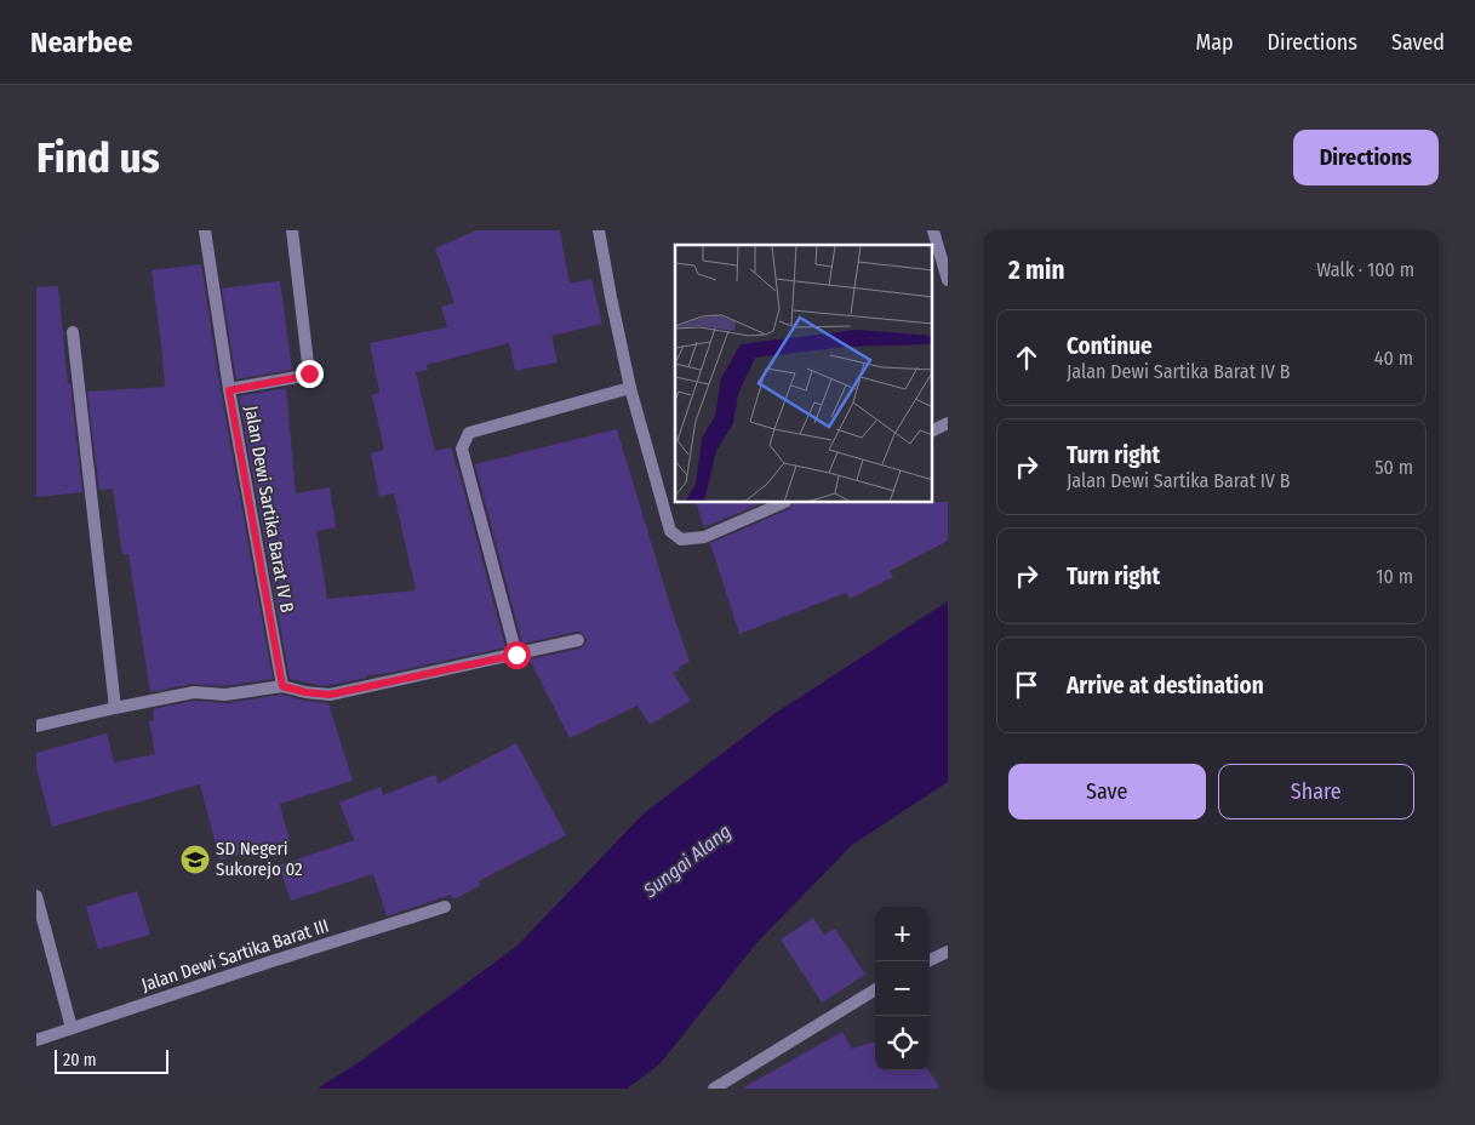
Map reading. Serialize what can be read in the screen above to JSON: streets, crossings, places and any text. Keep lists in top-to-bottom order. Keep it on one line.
{"streets":{"street":["Jalan Dewi Sartika Barat IV B","Jalan Dewi Sartika Barat III"]},"water":["Sungai Alang"],"places":{"school or university":["SD Negeri Sukorejo 02"]},"scale_bar":"20 m","page":{"header":"Nearbee","nav":["Map","Directions","Saved"],"buttons":["Directions",["Save","Share"]],"title":"Find us","heading":["2 min","Walk · 100 m"],"list":[["Continue","Jalan Dewi Sartika Barat IV B","40 m"],["Turn right","Jalan Dewi Sartika Barat IV B","50 m"],["Turn right","10 m"],"Arrive at destination"],"map_buttons":["+","−"],"scale":"20 m"}}
